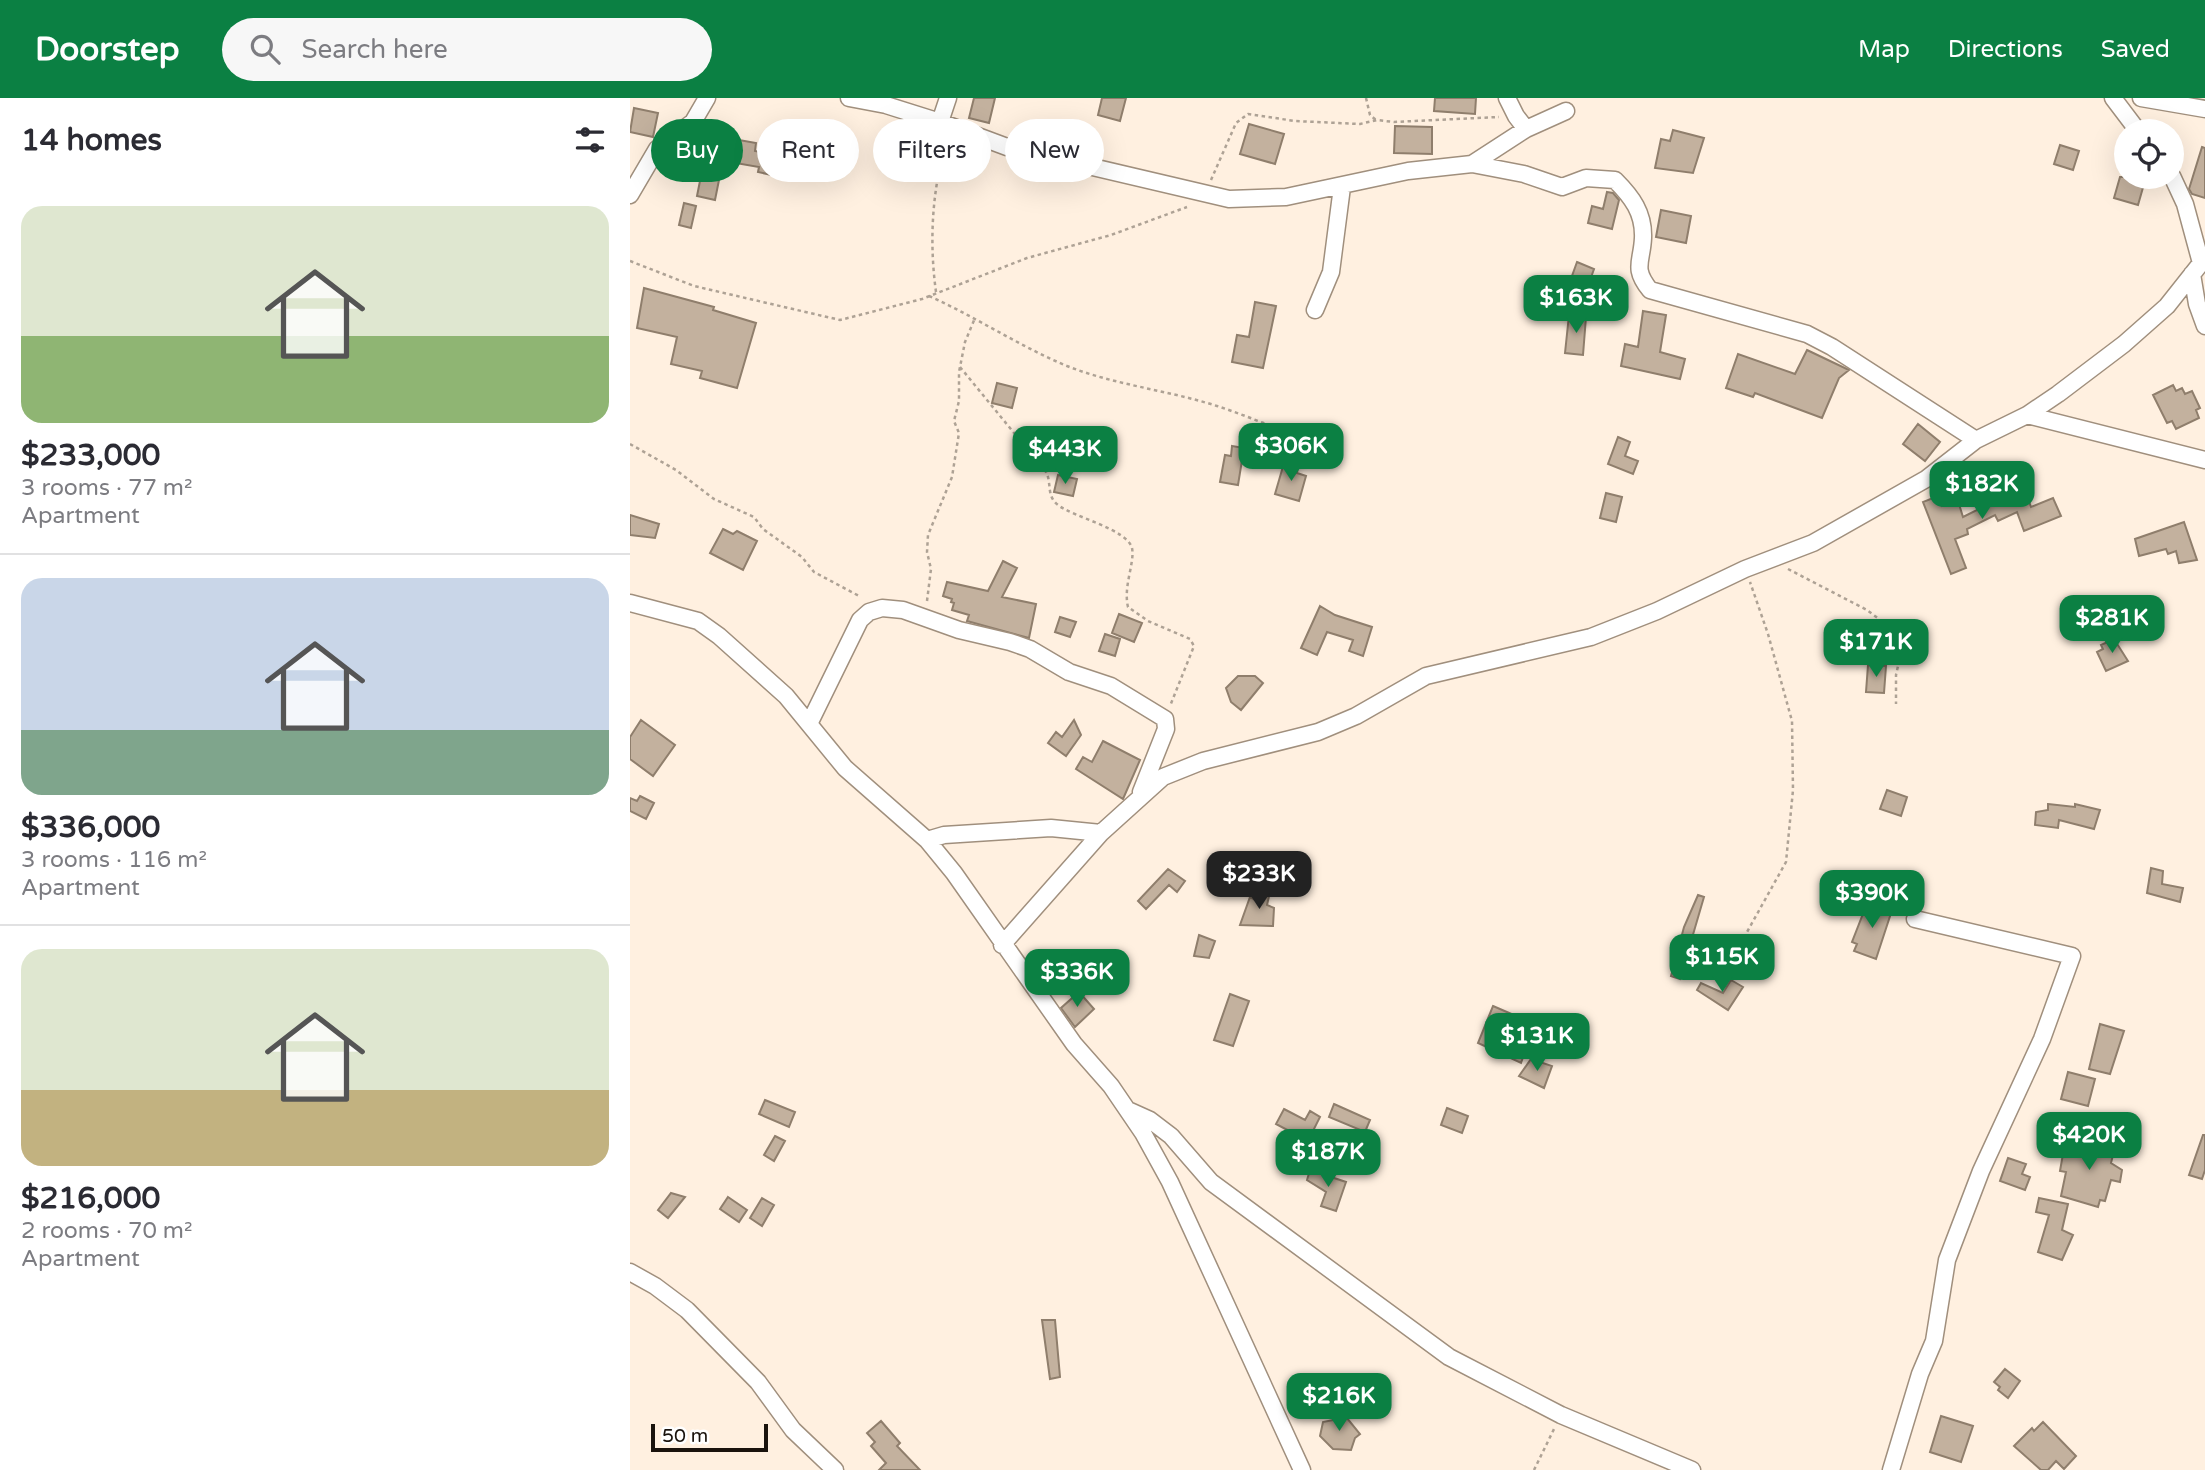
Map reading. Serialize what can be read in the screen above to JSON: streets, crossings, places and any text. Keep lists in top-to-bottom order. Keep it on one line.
{"scale_bar":"50 m","page":{"header":"Doorstep","search":"Search here","nav":["Map","Directions","Saved"],"heading":"14 homes","chip":["Buy","Rent","Filters","New"],"list":[{"name":"$233,000","note":"3 rooms · 77 m² · Apartment"},{"name":"$336,000","note":"3 rooms · 116 m² · Apartment"},{"name":"$216,000","note":"2 rooms · 70 m² · Apartment"}],"price":["$163K","$306K","$443K","$182K","$281K","$171K","$233K","$390K","$115K","$336K","$131K","$420K","$187K","$216K"],"scale":"50 m"}}
